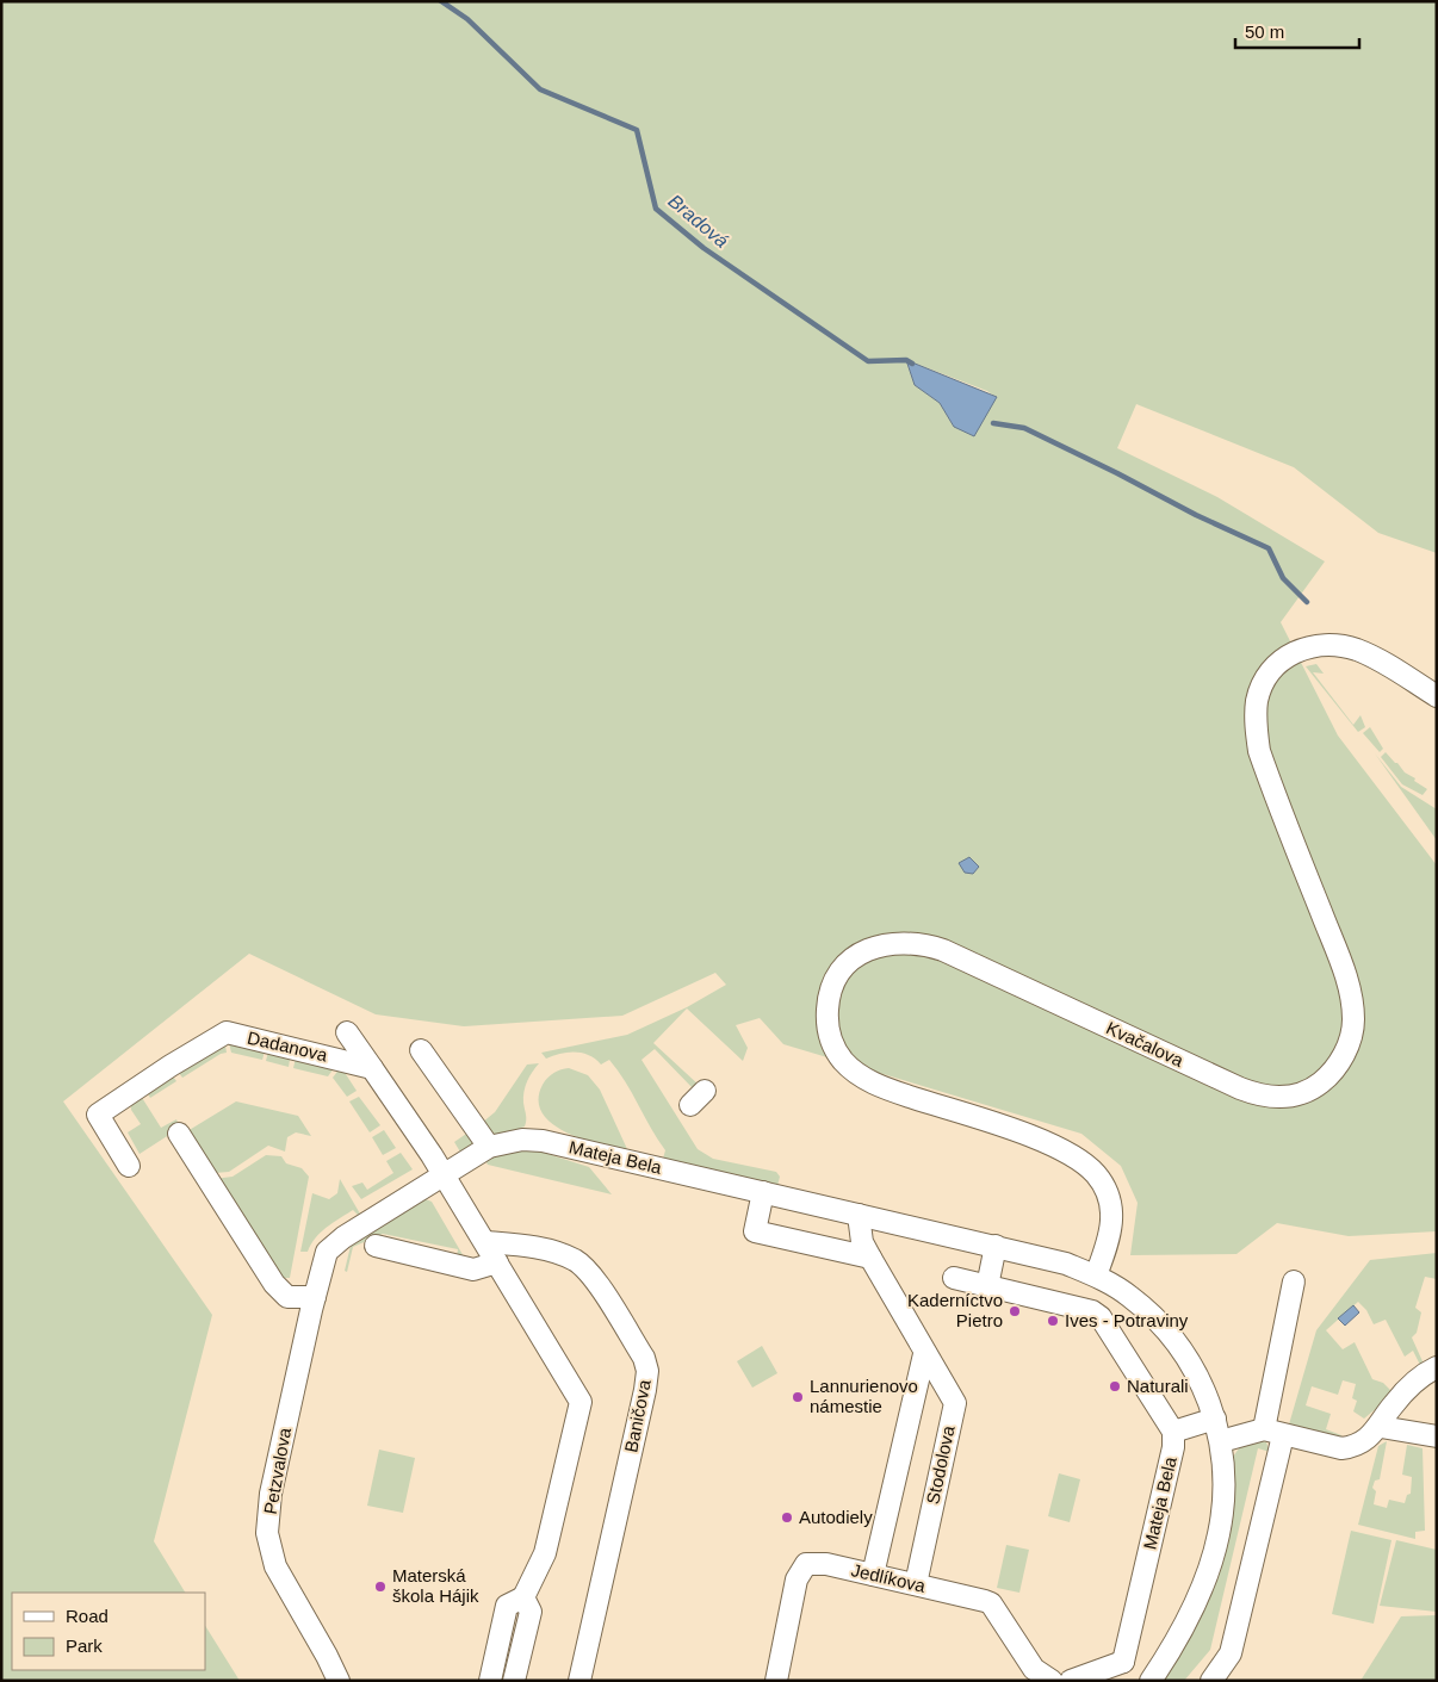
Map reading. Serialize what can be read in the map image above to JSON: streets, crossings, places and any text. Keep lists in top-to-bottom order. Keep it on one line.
{"streets":{"street":["Kvačalova","Dadanova","Mateja Bela","Baničova","Stodolova","Petzvalova","Jedlíkova"]},"crossings":[["Kvačalova","Mateja Bela"],["Mateja Bela","Stodolova"],["Mateja Bela","Petzvalova"],["Stodolova","Jedlíkova"]],"water":["Bradová"],"places":["Kaderníctvo Pietro","Ives - Potraviny","Naturali","Lannurienovo námestie","Autodiely","Materská škola Hájik"],"legend":["Road","Park"],"scale_bar":"50 m"}
